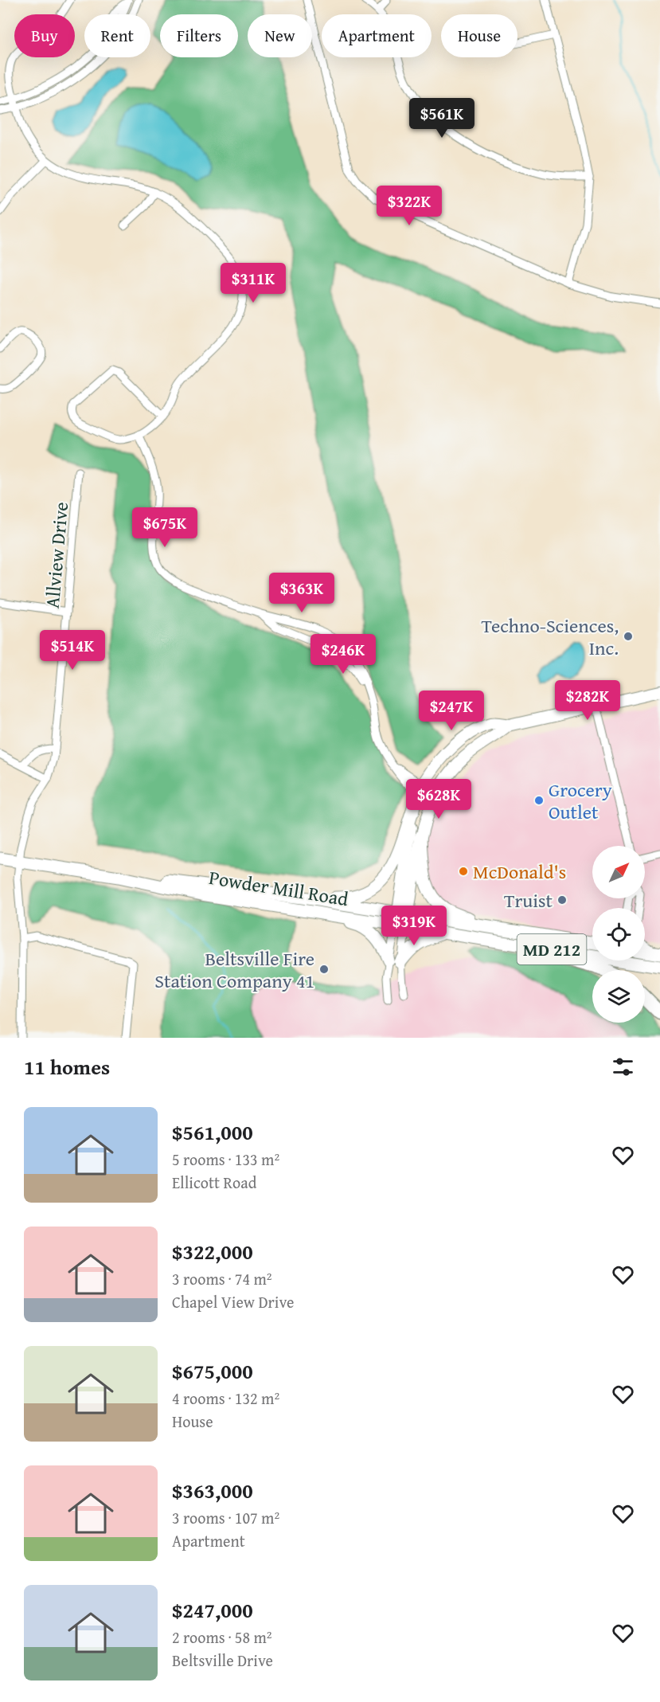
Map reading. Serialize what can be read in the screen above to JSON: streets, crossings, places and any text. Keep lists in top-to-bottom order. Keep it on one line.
{"streets":{"main road":["Powder Mill Road","MD 212"],"street":["Allview Drive"]},"crossings":[["Allview Drive","Powder Mill Road"]],"places":["Techno-Sciences, Inc.","Grocery Outlet","McDonald's","Truist","Beltsville Fire Station Company 41"],"north":"top right","page":{"chip":["Buy","Rent","Filters","New","Apartment","House"],"price":["$561K","$322K","$311K","$675K","$363K","$514K","$246K","$282K","$247K","$628K","$319K"],"heading":"11 homes","list":[{"name":"$561,000","note":"5 rooms · 133 m² · Ellicott Road"},{"name":"$322,000","note":"3 rooms · 74 m² · Chapel View Drive"},{"name":"$675,000","note":"4 rooms · 132 m² · House"},{"name":"$363,000","note":"3 rooms · 107 m² · Apartment"},{"name":"$247,000","note":"2 rooms · 58 m² · Beltsville Drive"}]}}
